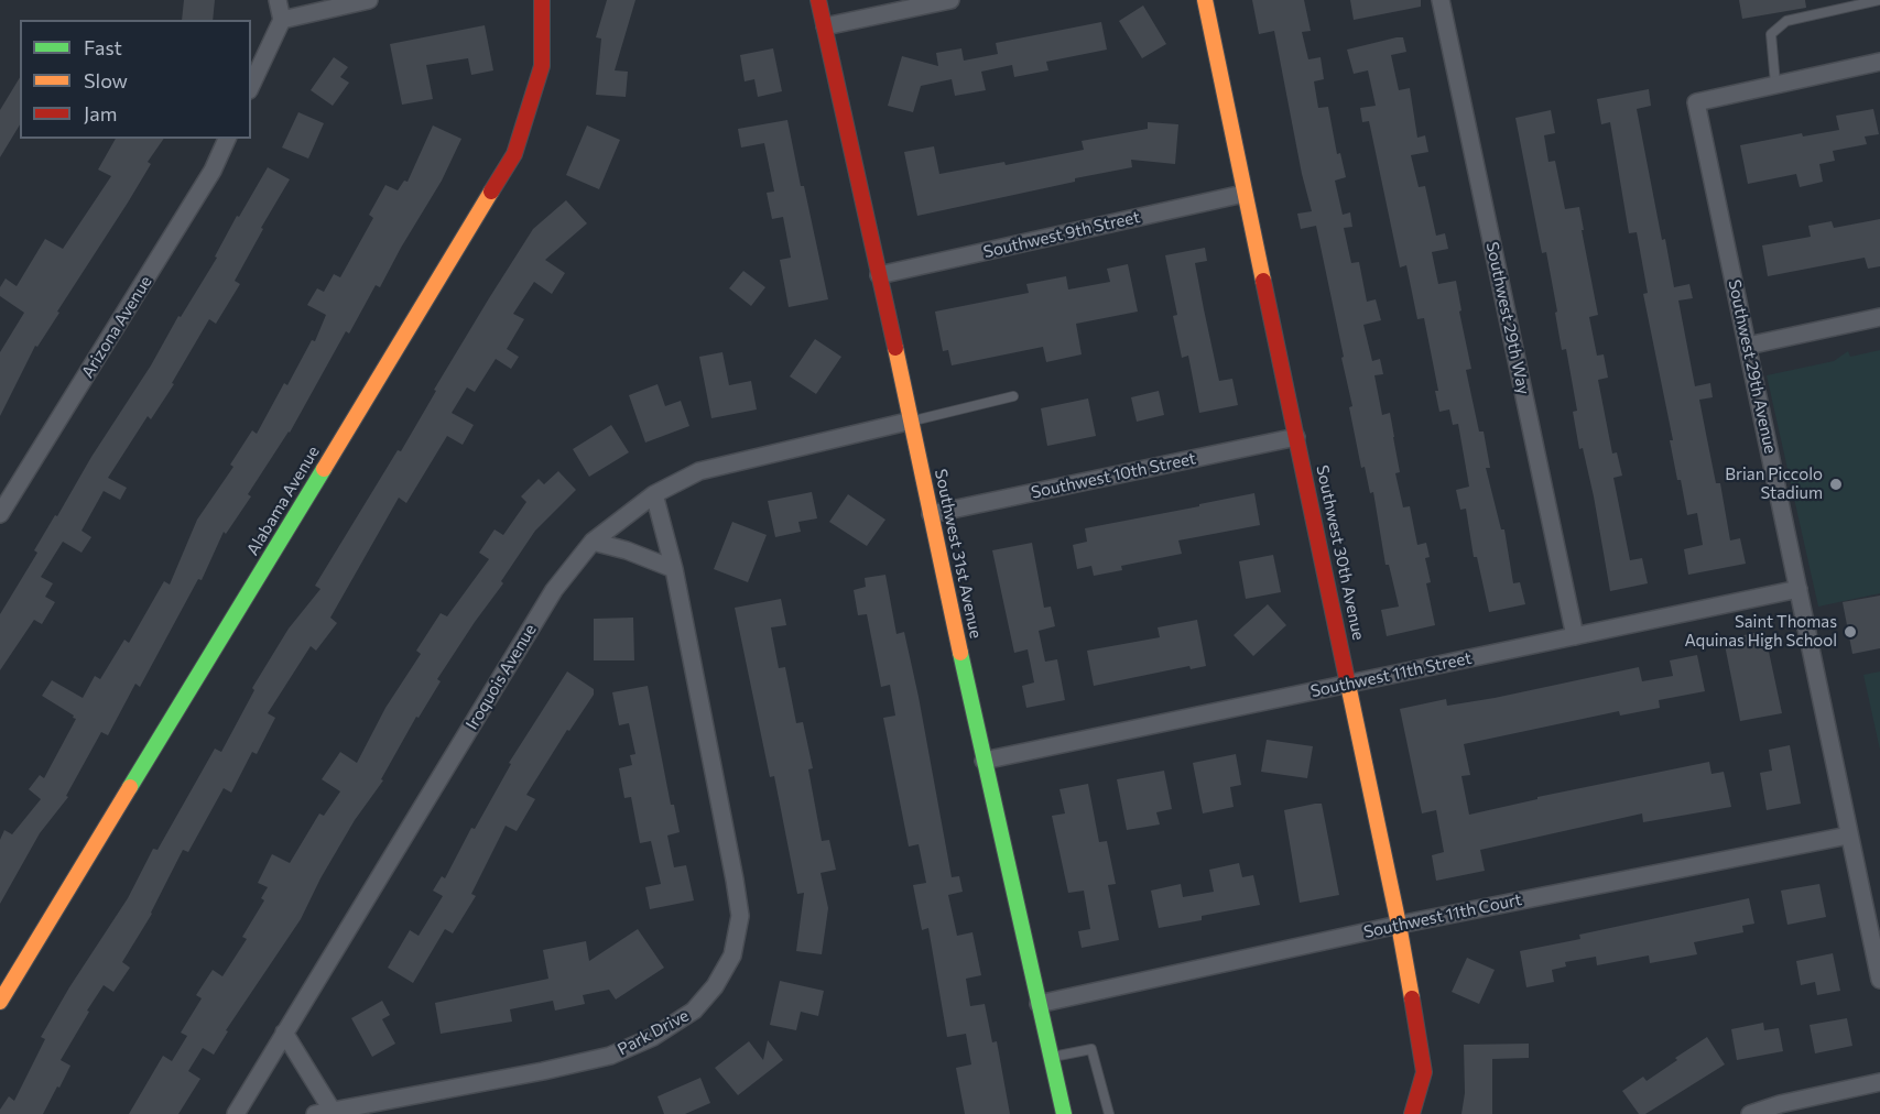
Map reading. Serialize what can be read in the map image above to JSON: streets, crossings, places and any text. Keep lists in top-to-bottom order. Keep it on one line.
{"streets":{"street":["Southwest 9th Street","Southwest 29th Way","Arizona Avenue","Southwest 29th Avenue","Southwest 10th Street","Alabama Avenue","Southwest 30th Avenue","Southwest 31st Avenue","Southwest 11th Street","Iroquois Avenue","Southwest 11th Court","Park Drive"]},"crossings":[["Southwest 9th Street","Southwest 30th Avenue"],["Southwest 9th Street","Southwest 31st Avenue"],["Southwest 29th Way","Southwest 11th Street"],["Southwest 29th Avenue","Southwest 11th Street"],["Southwest 29th Avenue","Southwest 11th Court"],["Southwest 10th Street","Southwest 30th Avenue"],["Southwest 10th Street","Southwest 31st Avenue"],["Southwest 30th Avenue","Southwest 11th Street"],["Southwest 30th Avenue","Southwest 11th Court"],["Southwest 31st Avenue","Southwest 11th Street"],["Southwest 31st Avenue","Iroquois Avenue"],["Southwest 31st Avenue","Southwest 11th Court"],["Iroquois Avenue","Park Drive"]],"places":["Brian Piccolo Stadium","Saint Thomas Aquinas High School"],"legend":["Fast","Slow","Jam"]}
